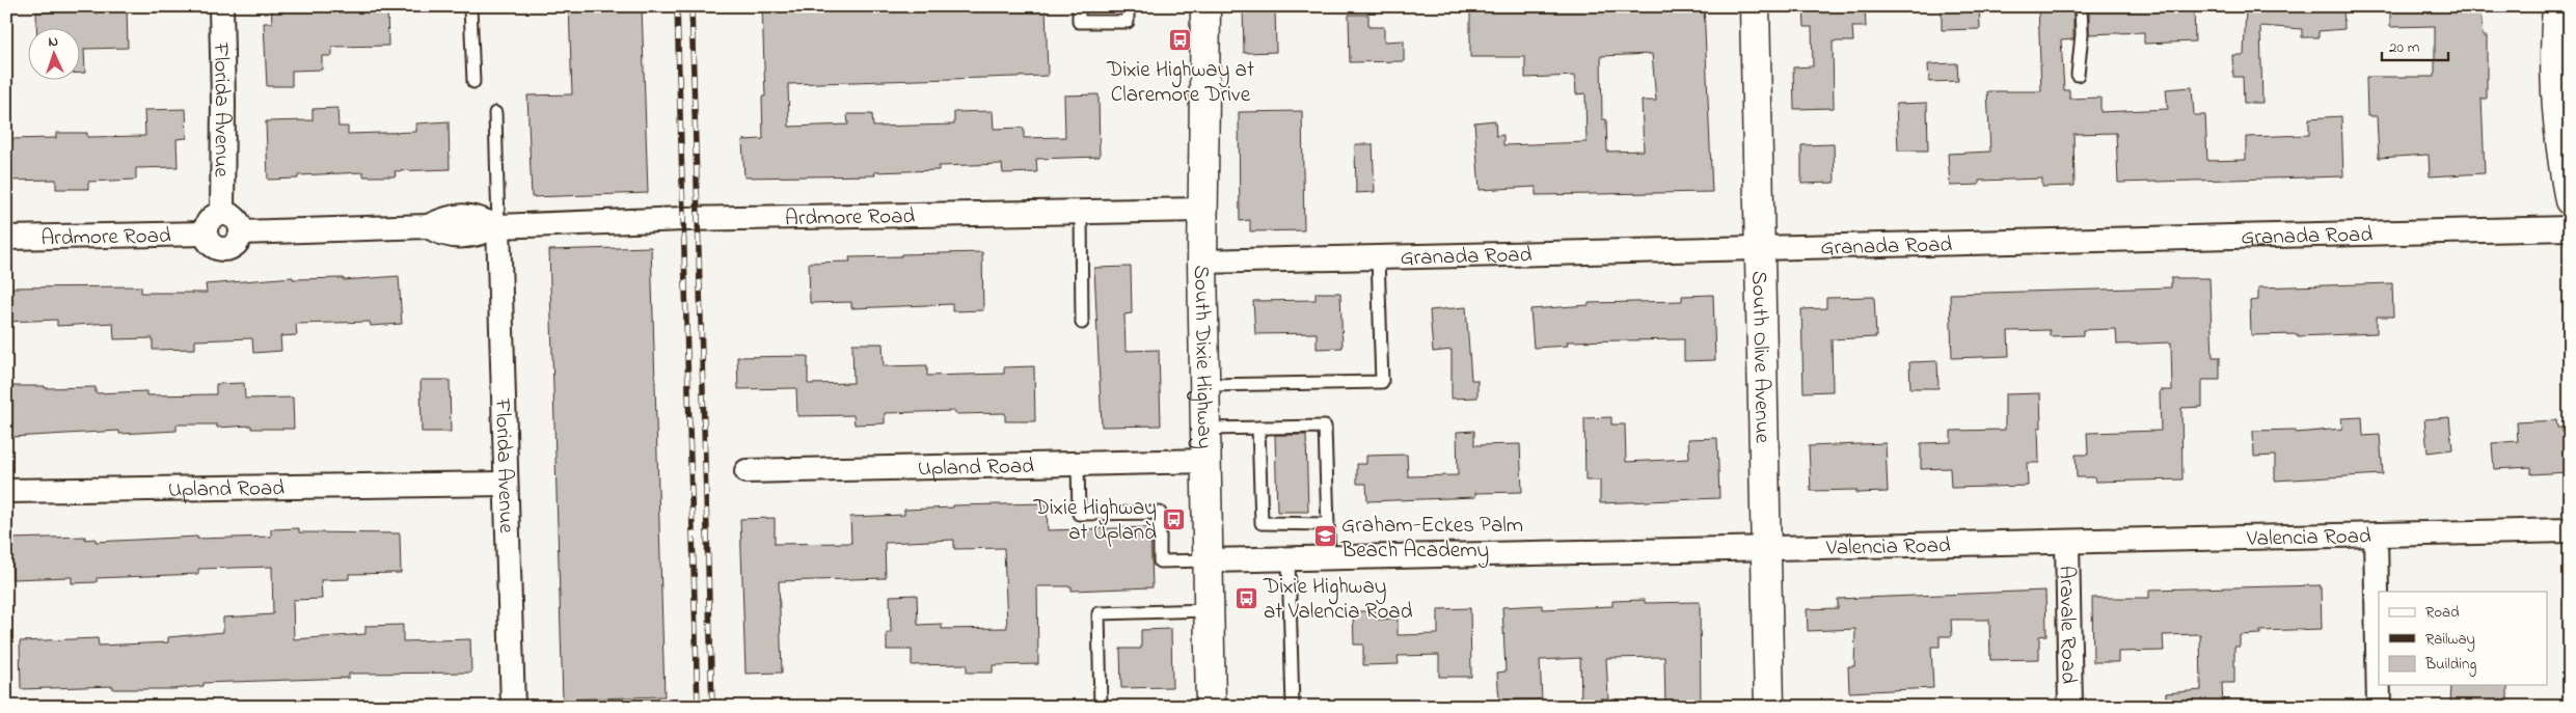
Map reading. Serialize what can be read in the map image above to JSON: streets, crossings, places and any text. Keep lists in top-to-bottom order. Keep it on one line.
{"streets":{"street":["Florida Avenue","Ardmore Road","Granada Road","South Dixie Highway","South Olive Avenue","Upland Road","Valencia Road","Aravale Road"]},"crossings":[["Florida Avenue","Ardmore Road"],["Florida Avenue","Upland Road"],["Ardmore Road","South Dixie Highway"],["Granada Road","South Dixie Highway"],["Granada Road","South Olive Avenue"],["South Dixie Highway","Upland Road"],["South Dixie Highway","Valencia Road"],["South Olive Avenue","Valencia Road"],["Valencia Road","Aravale Road"]],"places":{"bus stop":["Dixie Highway at Claremore Drive","Dixie Highway at Upland","Dixie Highway at Valencia Road"],"school or university":["Graham-Eckes Palm Beach Academy"]},"legend":["Road","Railway","Building"],"scale_bar":"20 m","north":"top"}
